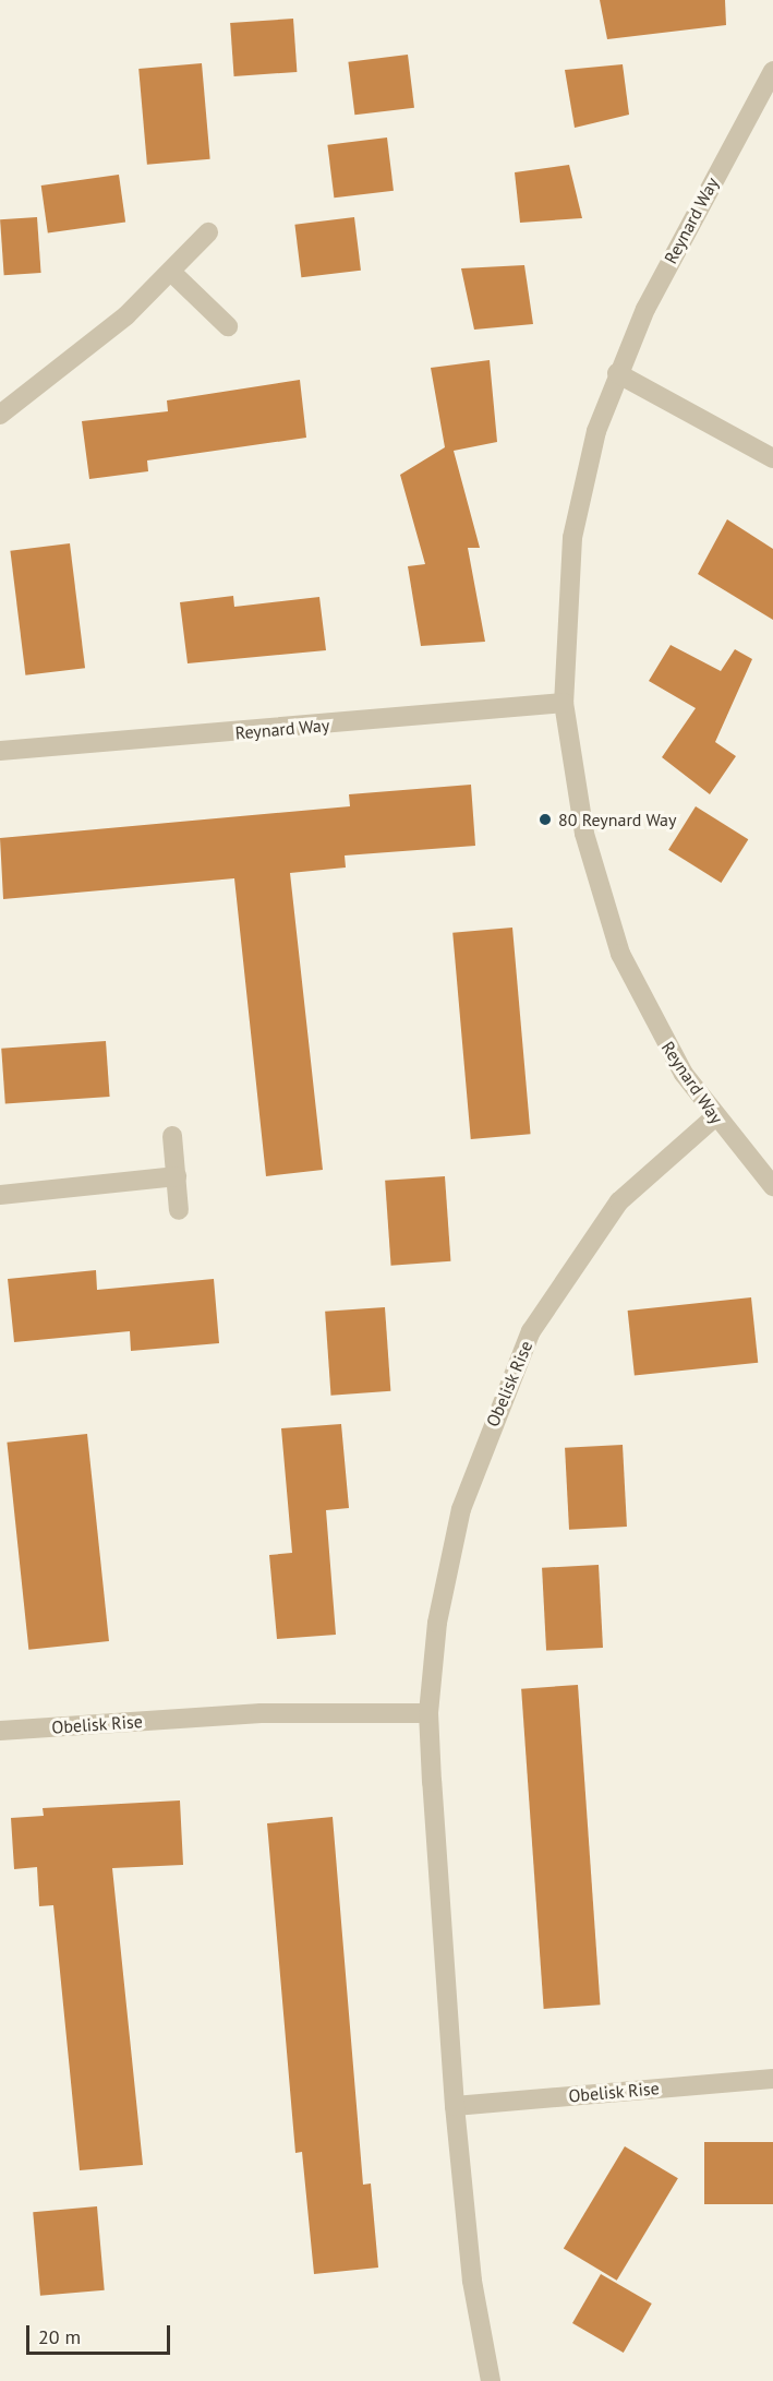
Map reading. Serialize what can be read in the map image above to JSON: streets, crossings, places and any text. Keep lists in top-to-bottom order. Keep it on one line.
{"streets":{"street":["Reynard Way","Obelisk Rise"]},"crossings":[["Reynard Way","Obelisk Rise"]],"places":["80 Reynard Way"],"scale_bar":"20 m"}
